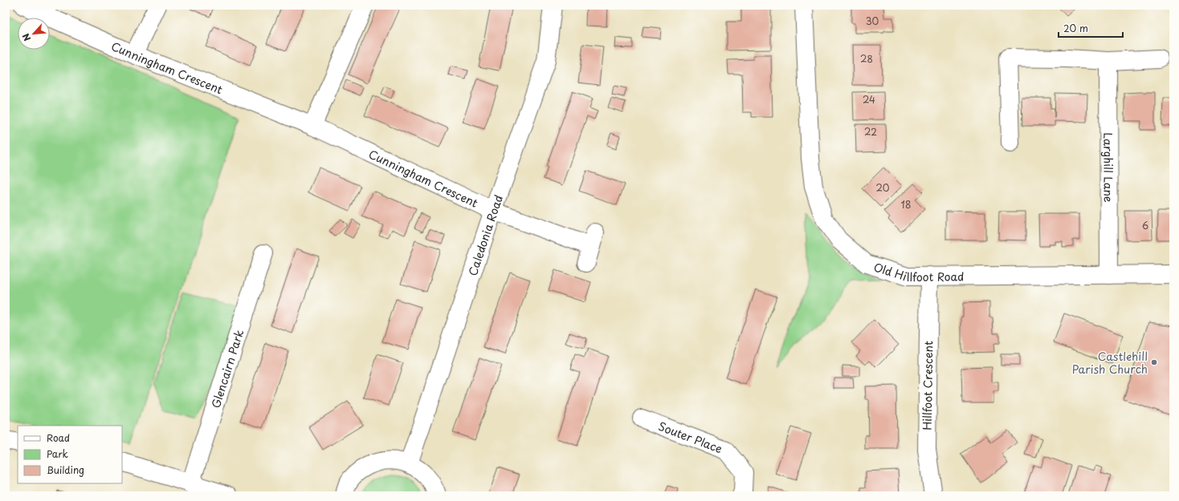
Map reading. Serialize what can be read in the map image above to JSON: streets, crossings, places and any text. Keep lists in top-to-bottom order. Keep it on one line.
{"streets":{"street":["Cunningham Crescent","Larghill Lane","Caledonia Road","Old Hillfoot Road","Glencairn Park","Hillfoot Crescent","Souter Place"]},"crossings":[["Cunningham Crescent","Caledonia Road"],["Larghill Lane","Old Hillfoot Road"],["Old Hillfoot Road","Hillfoot Crescent"]],"places":["Castlehill Parish Church"],"house_numbers":["30","28","24","22","20","18","6"],"legend":["Road","Park","Building"],"scale_bar":"20 m","north":"bottom left"}
